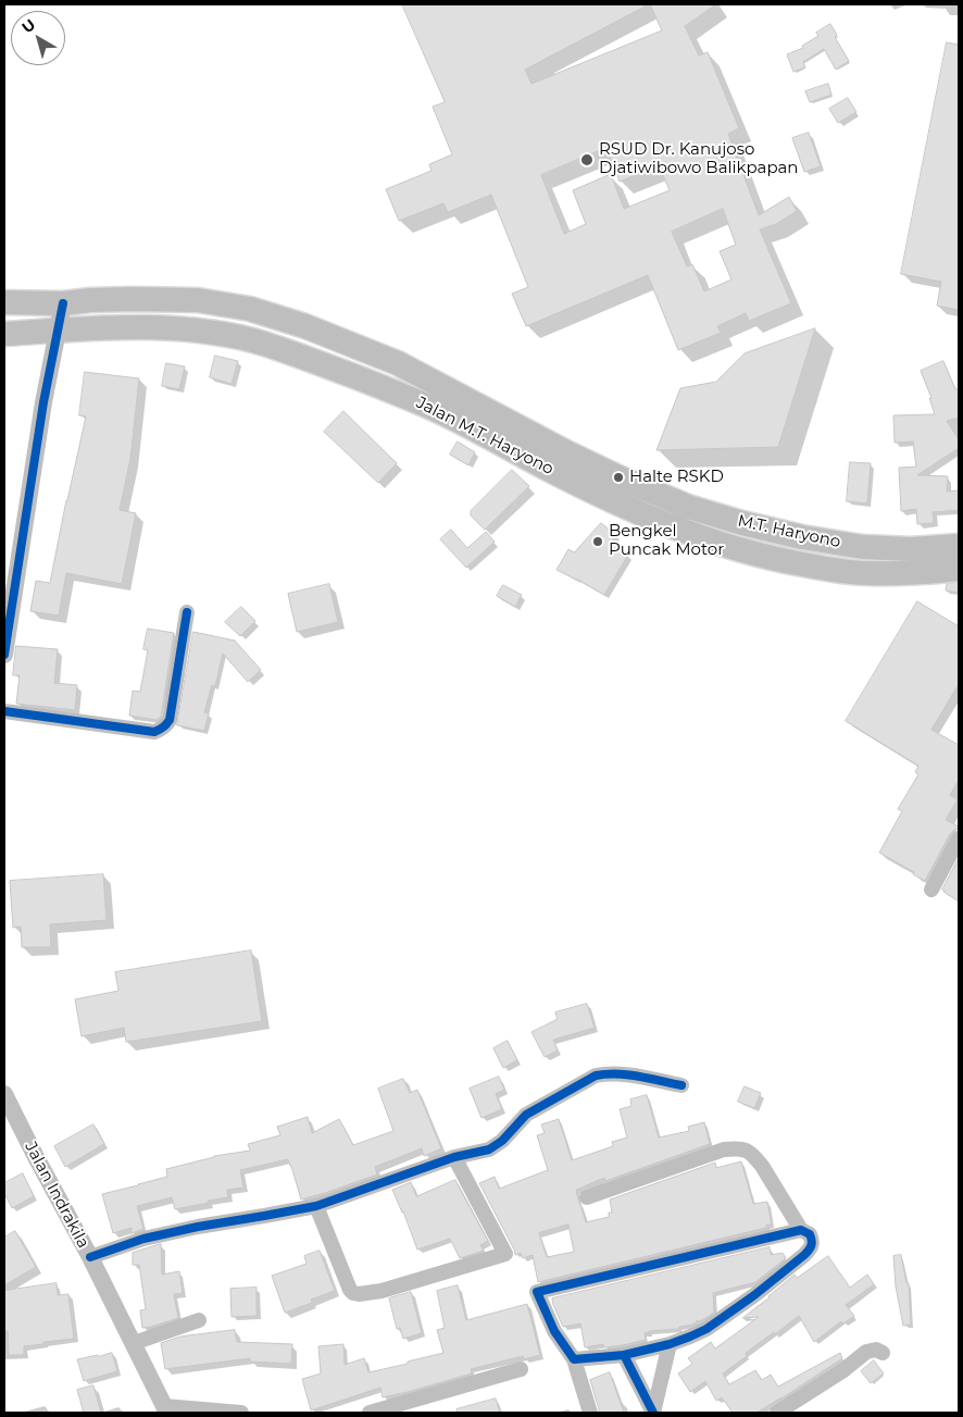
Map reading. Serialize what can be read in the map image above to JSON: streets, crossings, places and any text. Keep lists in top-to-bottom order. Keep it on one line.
{"streets":{"highway":["Jalan M.T. Haryono","M.T. Haryono"],"street":["Jalan Indrakila"]},"crossings":[["Jalan M.T. Haryono","M.T. Haryono"]],"places":["RSUD Dr. Kanujoso Djatiwibowo Balikpapan","Halte RSKD","Bengkel Puncak Motor"],"north":"top left"}
